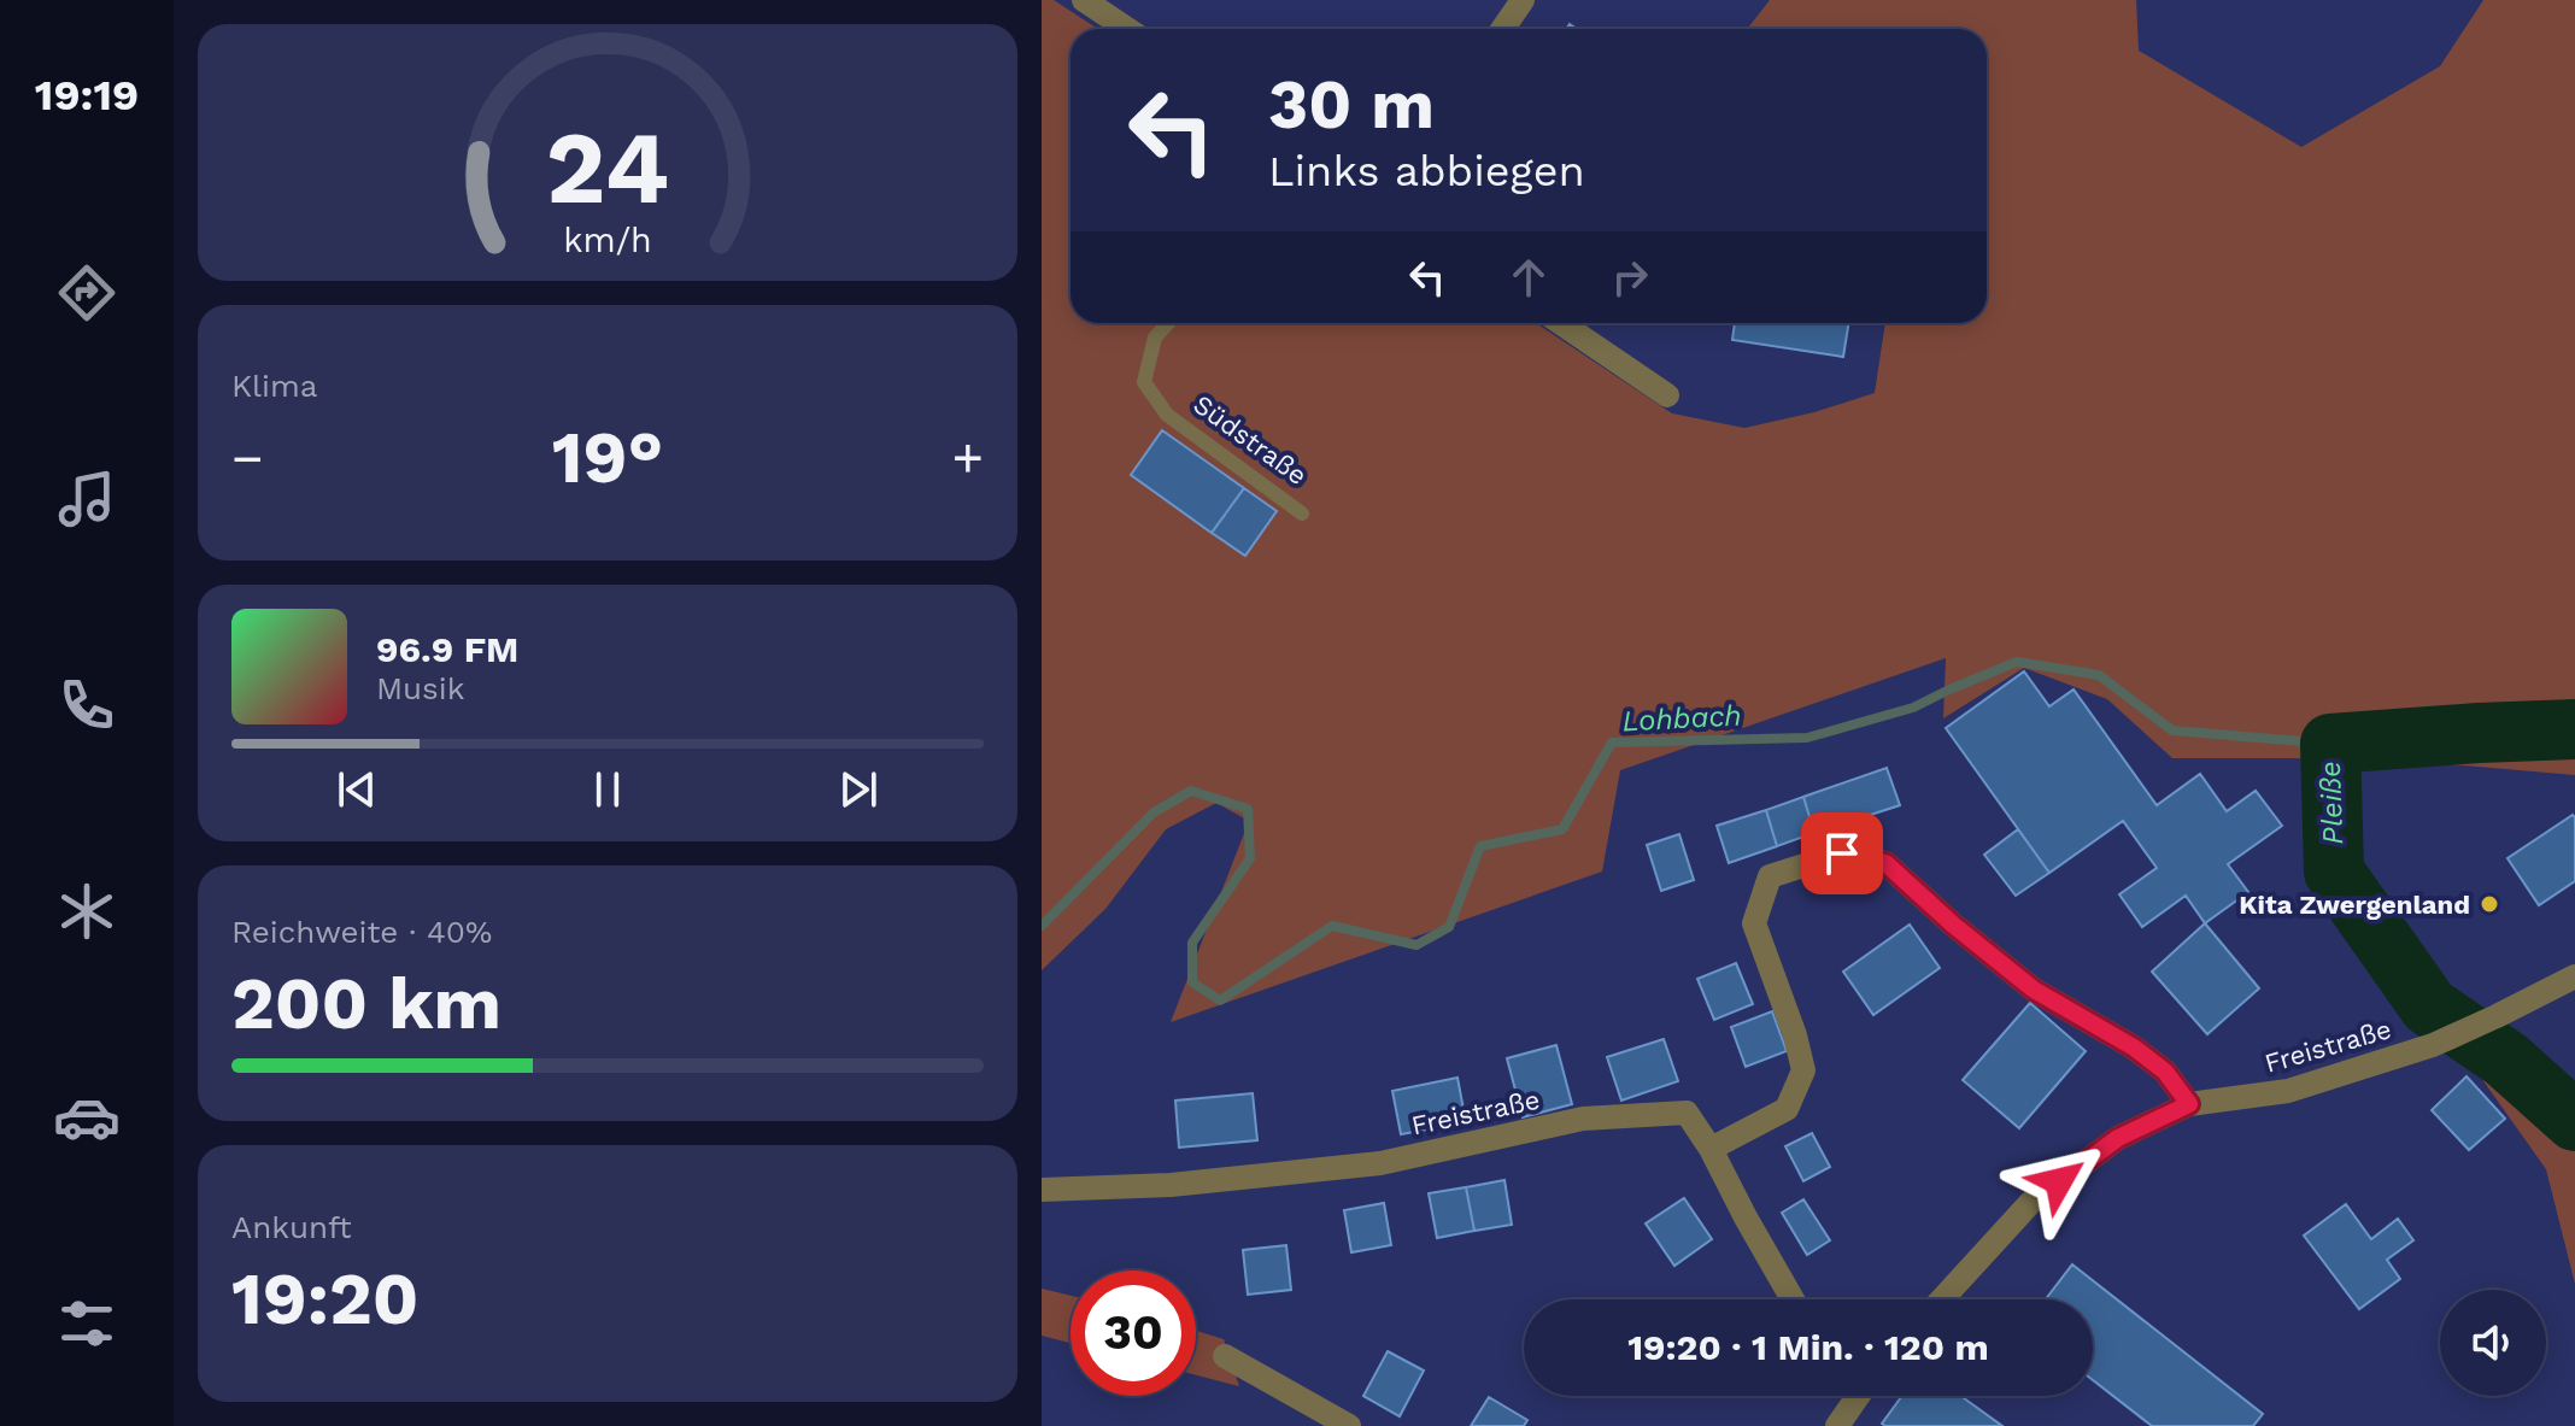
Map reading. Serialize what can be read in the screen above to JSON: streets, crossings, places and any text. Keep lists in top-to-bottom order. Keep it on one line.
{"streets":{"street":["Freistraße"],"lane":["Südstraße"]},"water":["Lohbach","Pleiße"],"places":["Kita Zwergenland"],"page":{"tabs":"19:19","turn":["30 m","Links abbiegen"],"tile":["Klima",["Reichweite · 40%","200 km"],["Ankunft","19:20"]],"heat":["−","19°","+"],"song":["96.9 FM","Musik"],"limit":"30","trip":"19:20 · 1 Min. · 120 m","gauge":["24","km/h"]}}
